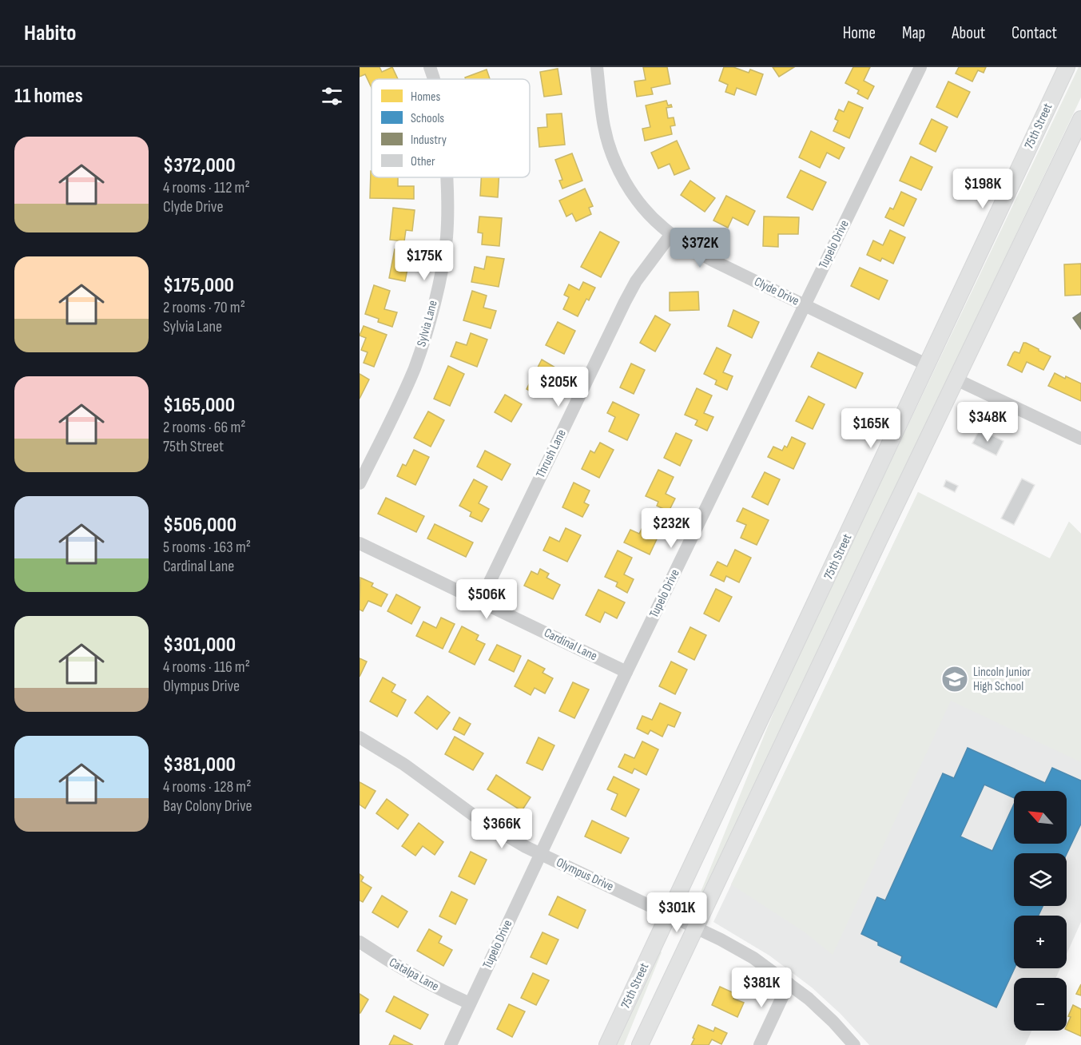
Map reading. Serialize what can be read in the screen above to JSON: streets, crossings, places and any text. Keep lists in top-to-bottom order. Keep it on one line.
{"streets":{"main road":["75th Street"],"street":["Tupelo Drive","Clyde Drive","Sylvia Lane","Thrush Lane","Cardinal Lane","Olympus Drive","Catalpa Lane"]},"crossings":[["75th Street","Clyde Drive"],["75th Street","Olympus Drive"],["Tupelo Drive","Clyde Drive"],["Tupelo Drive","Cardinal Lane"],["Tupelo Drive","Olympus Drive"],["Tupelo Drive","Catalpa Lane"],["Clyde Drive","Thrush Lane"],["Thrush Lane","Cardinal Lane"]],"places":{"school or university":["Lincoln Junior High School"]},"legend":["Homes","Schools","Industry","Other"],"north":"top left","page":{"header":"Habito","nav":["Home","Map","About","Contact"],"heading":"11 homes","list":[{"name":"$372,000","note":"4 rooms · 112 m² · Clyde Drive"},{"name":"$175,000","note":"2 rooms · 70 m² · Sylvia Lane"},{"name":"$165,000","note":"2 rooms · 66 m² · 75th Street"},{"name":"$506,000","note":"5 rooms · 163 m² · Cardinal Lane"},{"name":"$301,000","note":"4 rooms · 116 m² · Olympus Drive"},{"name":"$381,000","note":"4 rooms · 128 m² · Bay Colony Drive"}],"price":["$198K","$372K","$175K","$205K","$348K","$165K","$232K","$506K","$366K","$301K","$381K"],"map_buttons":["+","−"]}}
